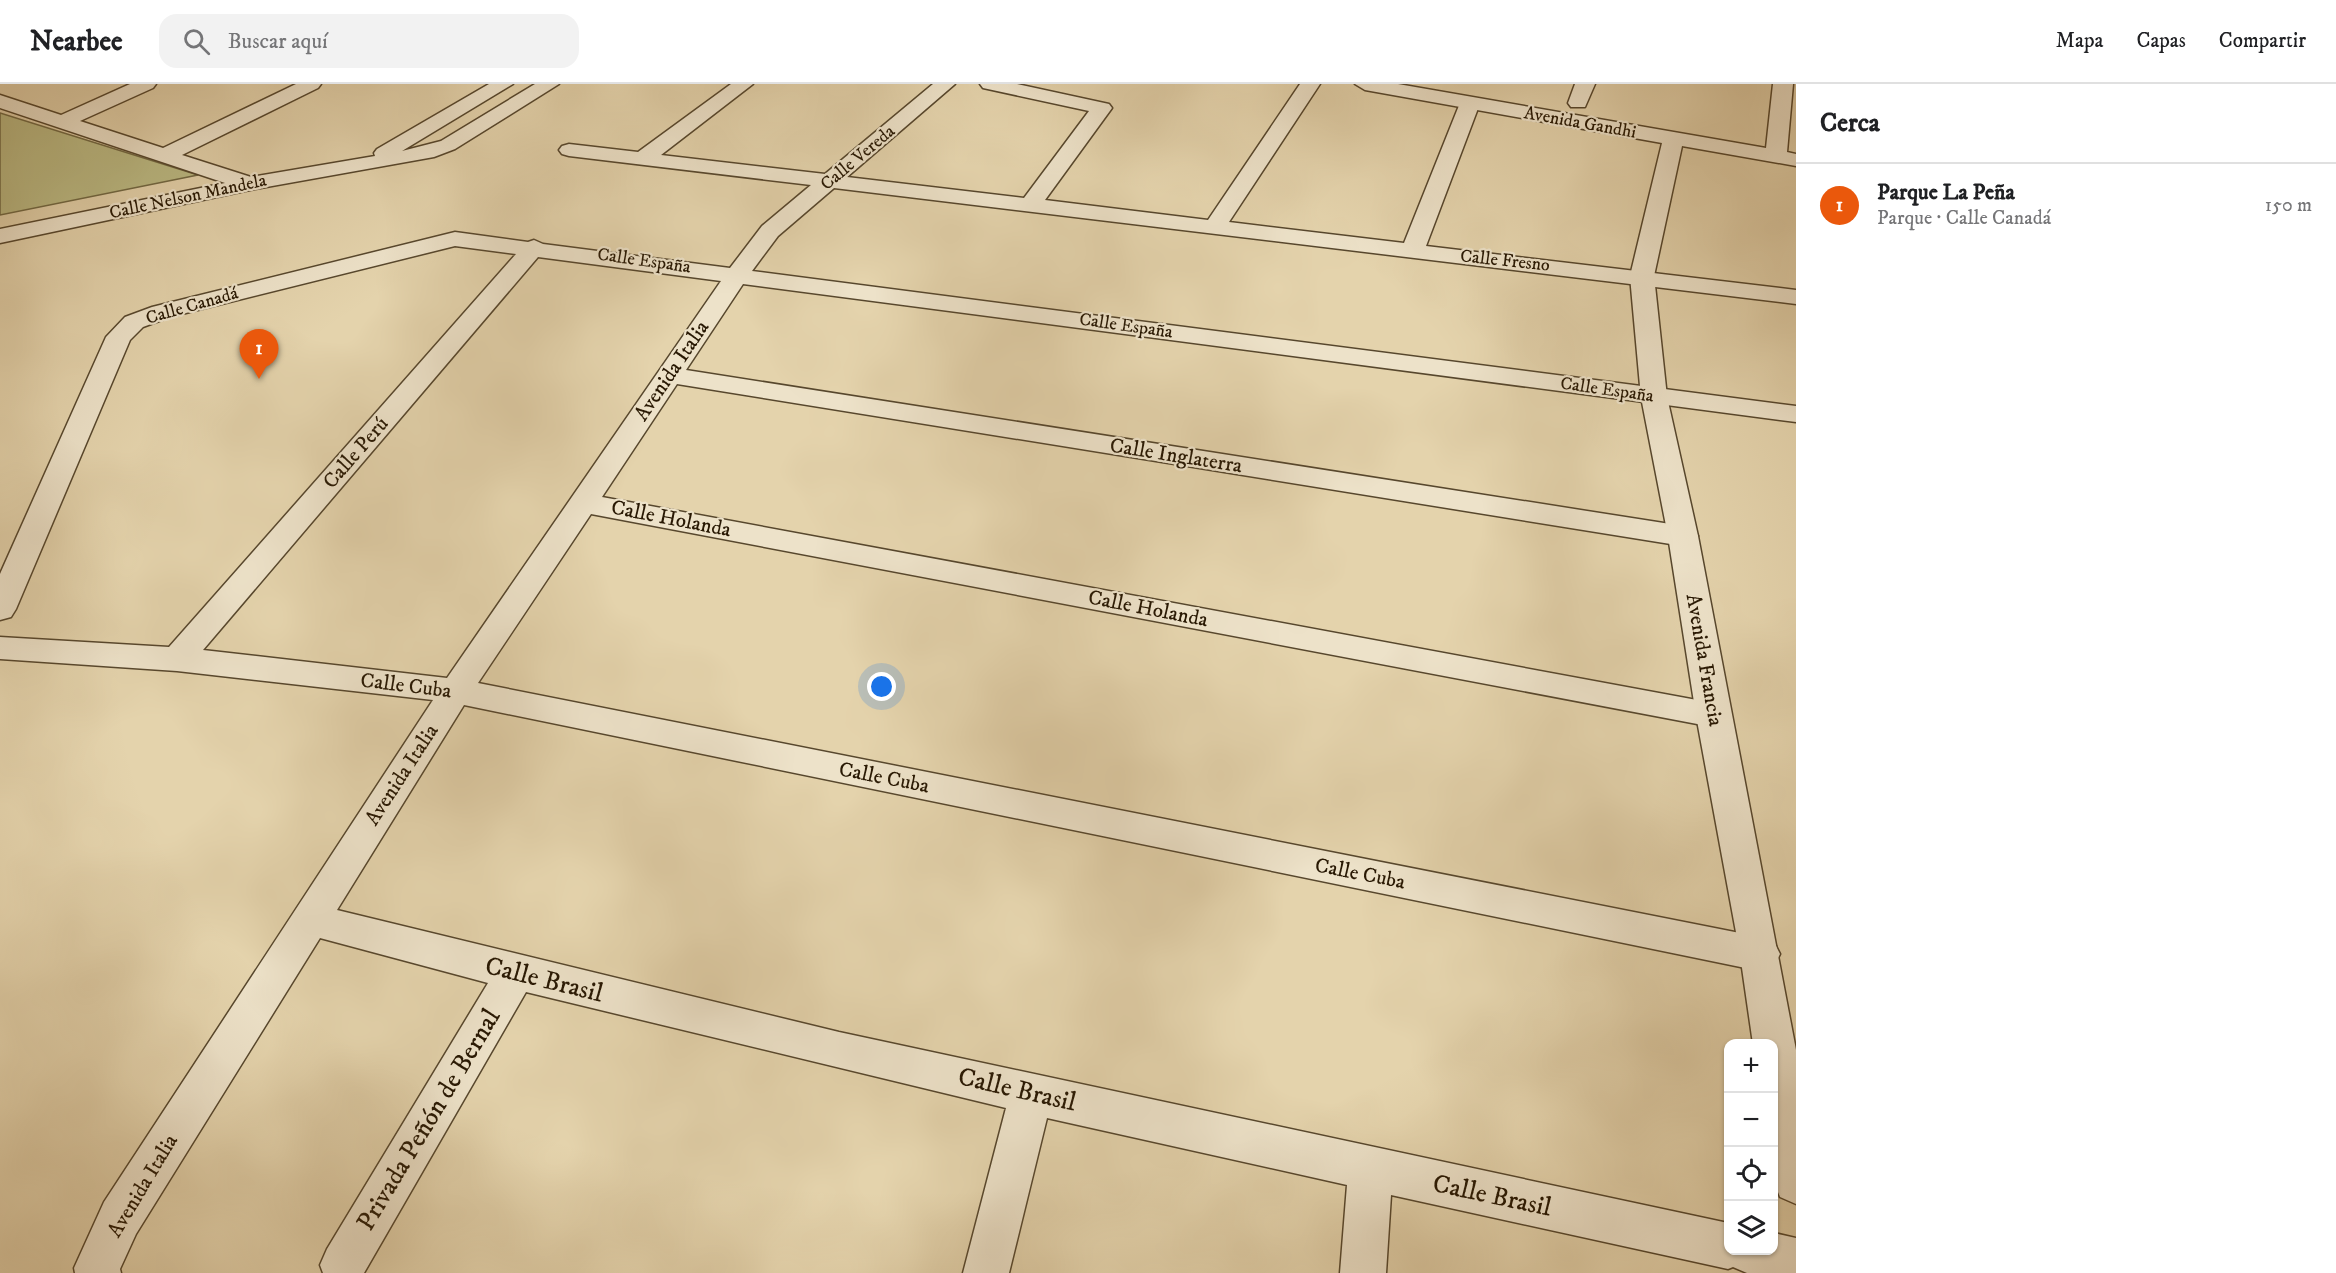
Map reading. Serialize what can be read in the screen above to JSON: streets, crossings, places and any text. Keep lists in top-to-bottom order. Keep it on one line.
{"streets":{"street":["Avenida Gandhi","Calle Vereda","Calle Nelson Mandela","Calle España","Calle Fresno","Calle Canadá","Avenida Italia","Calle Perú","Calle Inglaterra","Calle Holanda","Avenida Francia","Calle Cuba","Calle Brasil","Privada Peñón de Bernal"]},"crossings":[["Avenida Gandhi","Avenida Francia"],["Calle Vereda","Calle Fresno"],["Calle Vereda","Avenida Italia"],["Calle España","Calle Canadá"],["Calle España","Avenida Italia"],["Calle España","Calle Perú"],["Calle España","Avenida Francia"],["Calle Fresno","Avenida Francia"],["Avenida Italia","Calle Inglaterra"],["Avenida Italia","Calle Holanda"],["Avenida Italia","Calle Cuba"],["Avenida Italia","Calle Brasil"],["Calle Perú","Calle Cuba"],["Calle Inglaterra","Avenida Francia"],["Calle Holanda","Avenida Francia"],["Avenida Francia","Calle Cuba"],["Calle Brasil","Privada Peñón de Bernal"]],"page":{"header":"Nearbee","search":"Buscar aquí","nav":["Mapa","Capas","Compartir"],"heading":"Cerca","list":[{"mark":"1","name":"Parque La Peña","note":"Parque · Calle Canadá","value":"150 m"}],"pins":"1","map_buttons":["+","−"]}}
